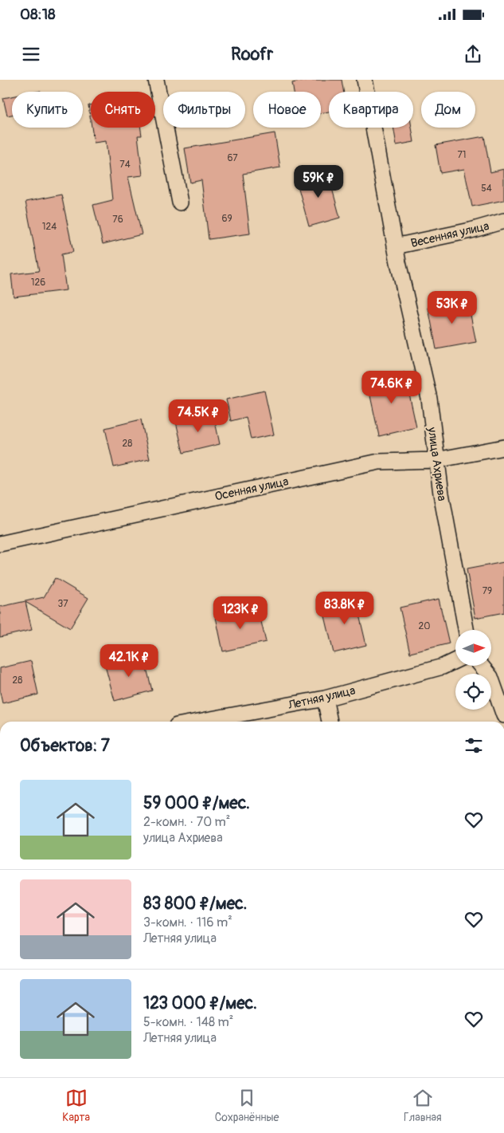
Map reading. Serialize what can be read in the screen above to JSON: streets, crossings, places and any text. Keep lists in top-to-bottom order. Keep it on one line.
{"streets":{"street":["Весенняя улица","улица Ахриева","Осенняя улица","Летняя улица"]},"crossings":[["Весенняя улица","улица Ахриева"],["улица Ахриева","Осенняя улица"]],"house_numbers":["71","67","74","54","69","76","124","126","28","79","37","20","28"],"north":"right","page":{"status":"08:18","header":"Roofr","chip":["Купить","Снять","Фильтры","Новое","Квартира","Дом"],"price":["59K ₽","53K ₽","74.6K ₽","74.5K ₽","83.8K ₽","123K ₽","42.1K ₽"],"heading":"Объектов: 7","list":[{"name":"59 000 ₽/мес.","note":"2-комн. · 70 m² · улица Ахриева"},{"name":"83 800 ₽/мес.","note":"3-комн. · 116 m² · Летняя улица"},{"name":"123 000 ₽/мес.","note":"5-комн. · 148 m² · Летняя улица"}],"tabs":["Карта","Сохранённые","Главная"]}}
